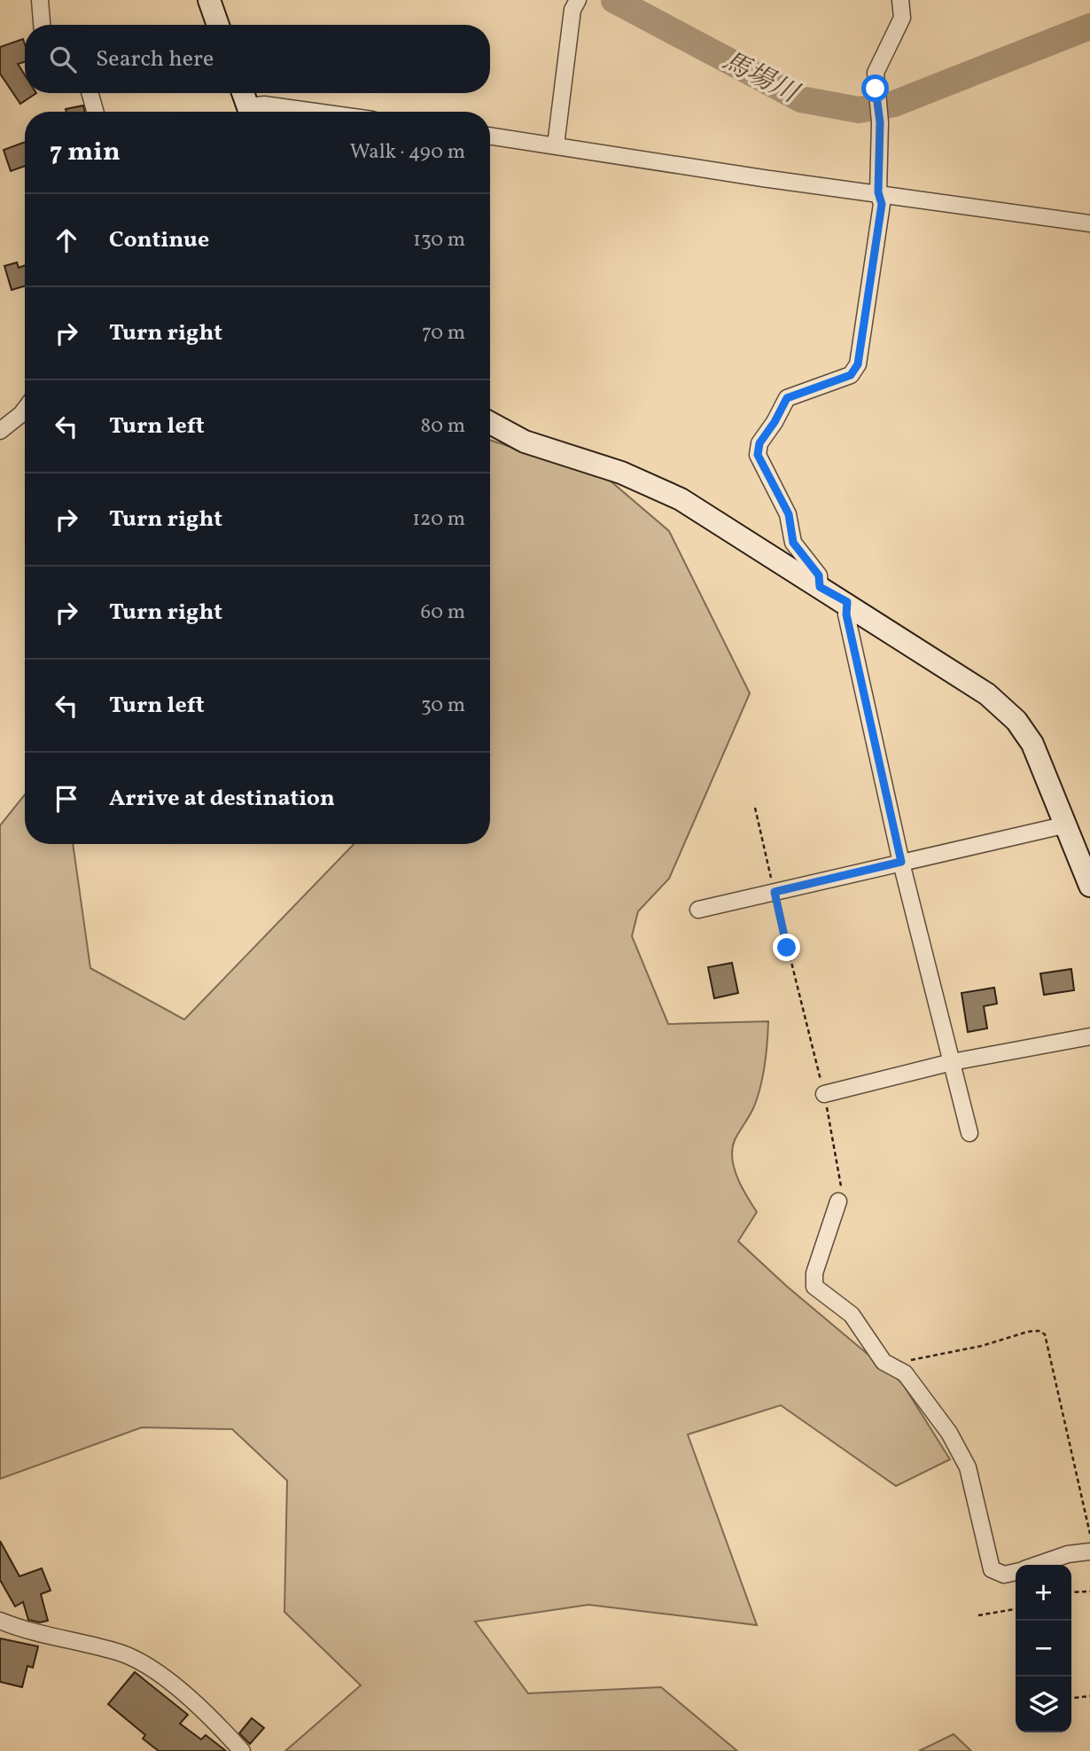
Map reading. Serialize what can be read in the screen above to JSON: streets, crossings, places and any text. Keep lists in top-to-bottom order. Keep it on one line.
{"water":["馬場川"],"page":{"search":"Search here","heading":["7 min","Walk · 490 m"],"list":[["Continue","130 m"],["Turn right","70 m"],["Turn left","80 m"],["Turn right","120 m"],["Turn right","60 m"],["Turn left","30 m"],"Arrive at destination"],"map_buttons":["+","−"]}}
